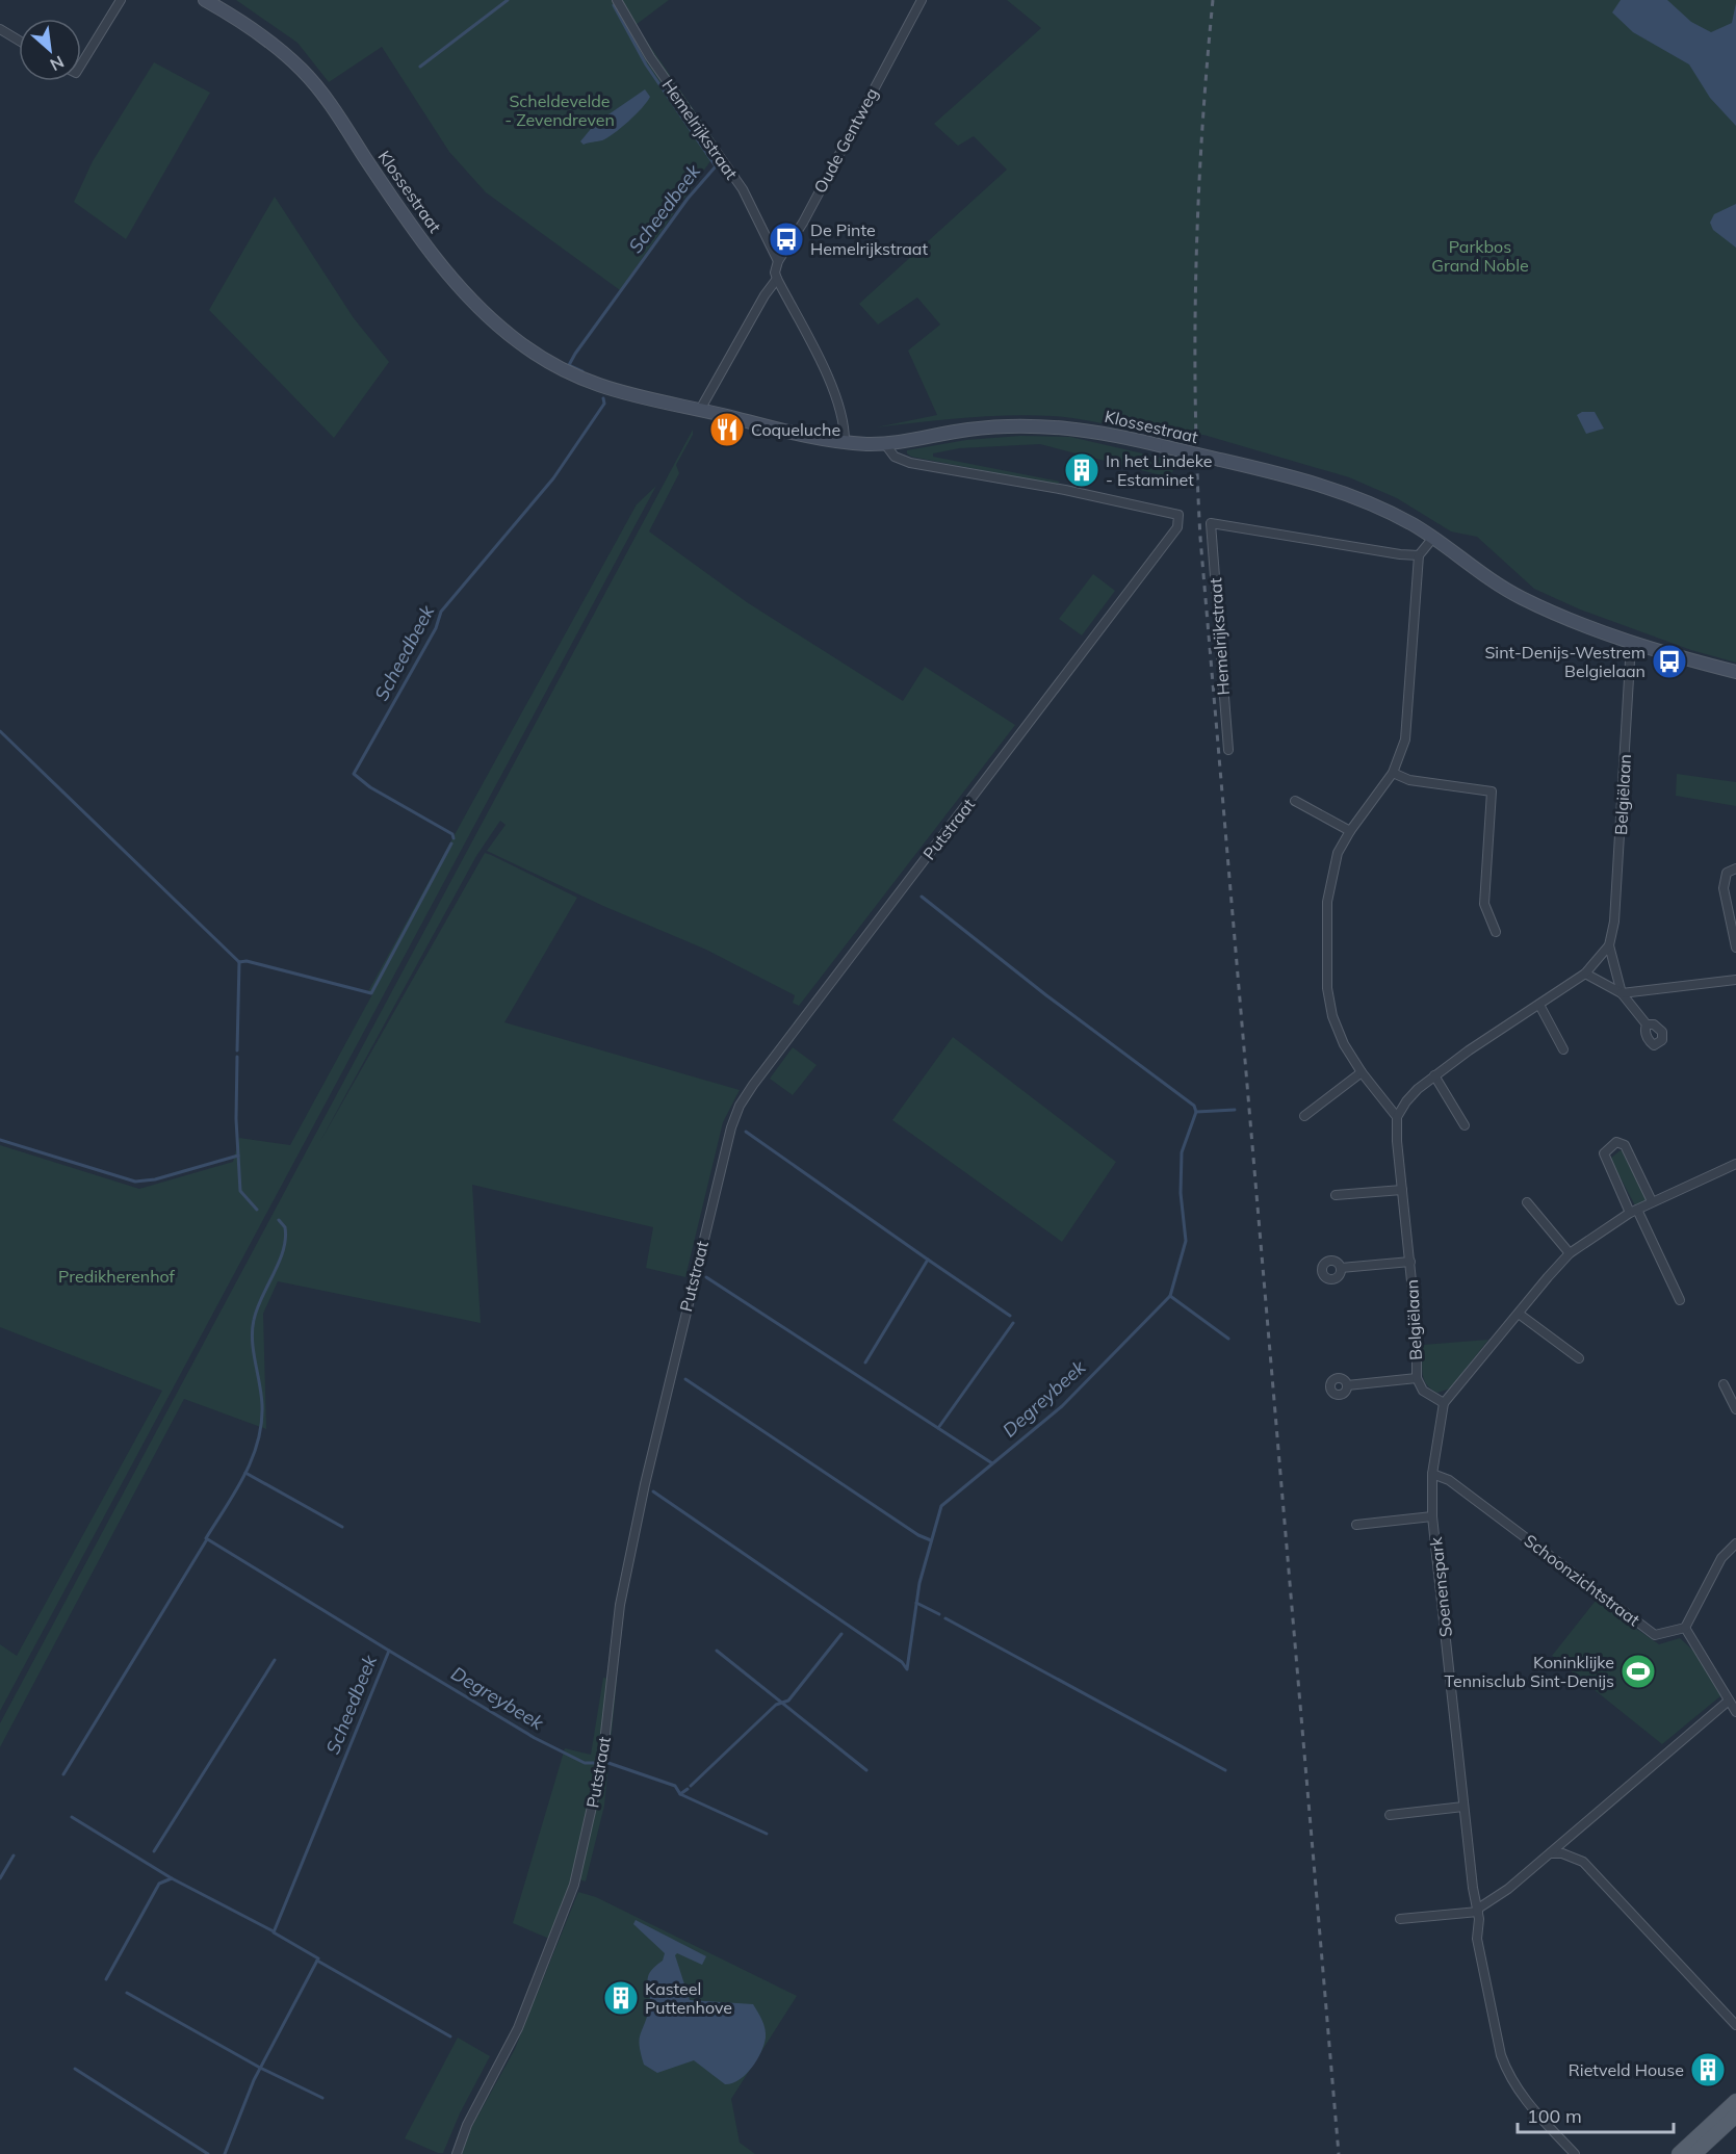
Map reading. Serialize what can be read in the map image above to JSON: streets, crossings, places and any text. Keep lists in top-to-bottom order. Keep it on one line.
{"streets":{"street":["Hemelrijkstraat","Oude Gentweg","Klossestraat","Belgiëlaan","Putstraat","Schoonzichtstraat","Soenenspark"]},"crossings":[["Hemelrijkstraat","Oude Gentweg"],["Klossestraat","Belgiëlaan"],["Klossestraat","Putstraat"],["Schoonzichtstraat","Soenenspark"]],"water":["Scheedbeek","Degreybeek"],"parks":["Scheldevelde - Zevendreven","Parkbos Grand Noble","Predikherenhof"],"places":{"bus stop":["De Pinte Hemelrijkstraat","Sint-Denijs-Westrem Belgielaan"],"restaurant":["Coqueluche"],"building":["In het Lindeke - Estaminet","Kasteel Puttenhove","Rietveld House"],"sports":["Koninklijke Tennisclub Sint-Denijs"]},"scale_bar":"100 m","north":"bottom right"}
